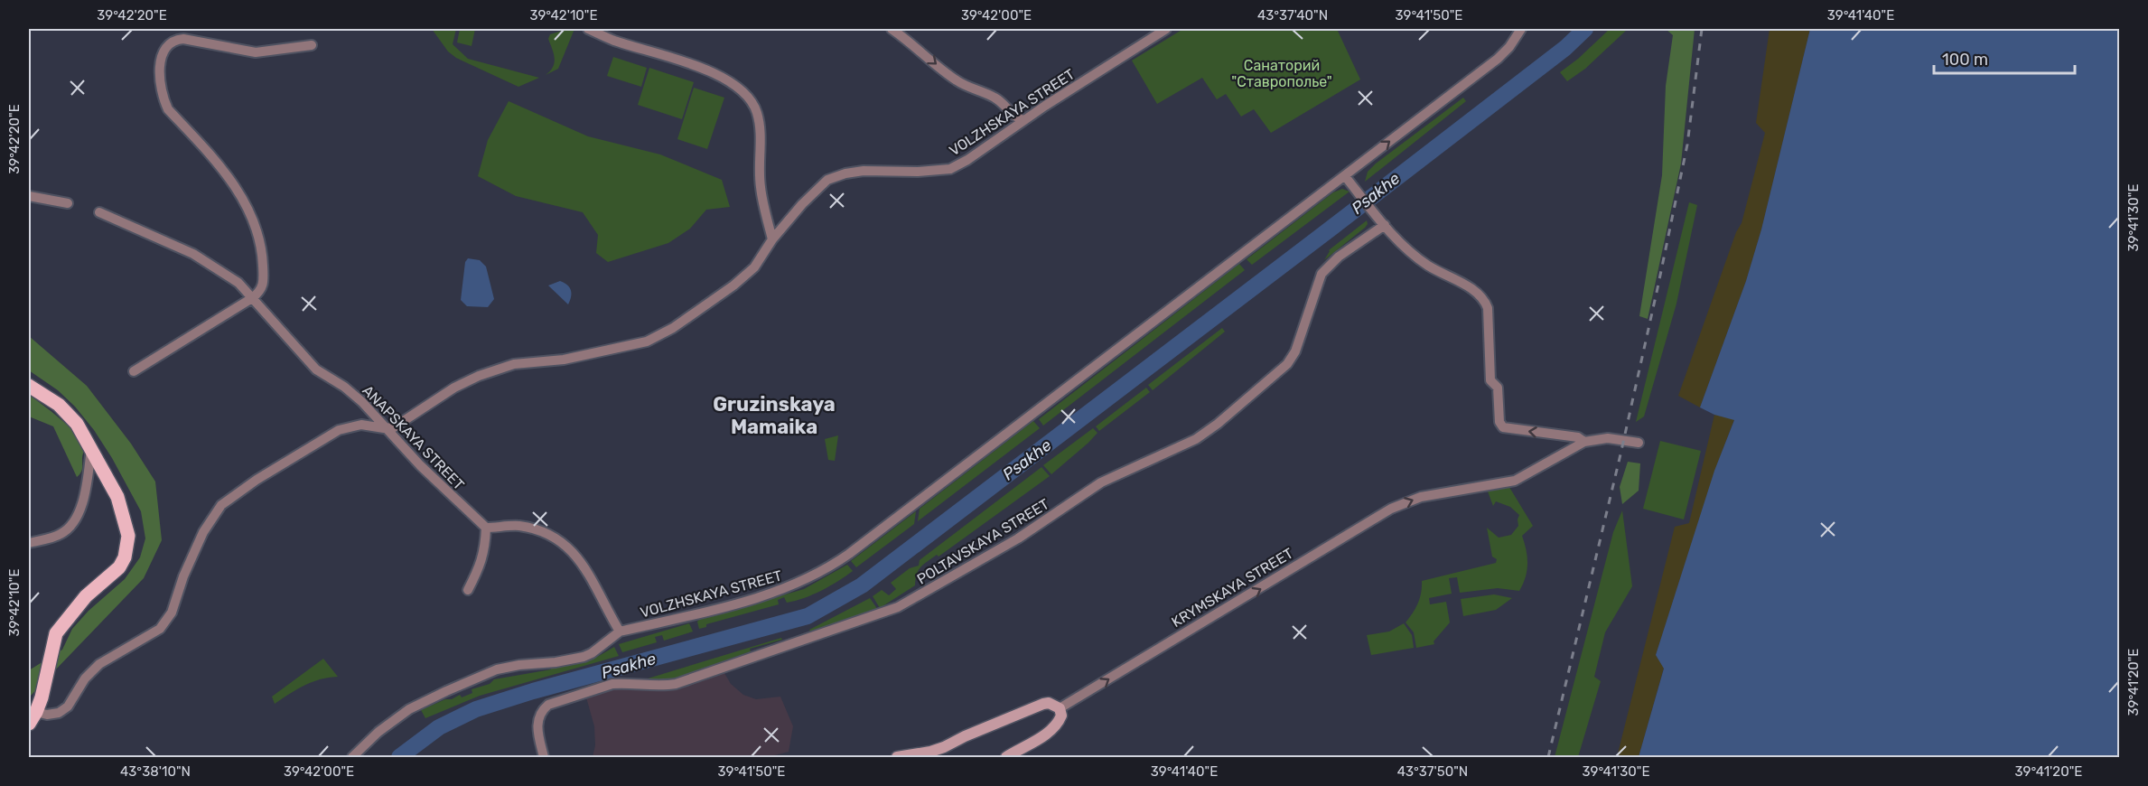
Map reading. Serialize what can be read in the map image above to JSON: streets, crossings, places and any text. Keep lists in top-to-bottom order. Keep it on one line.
{"streets":{"street":["VOLZHSKAYA STREET","ANAPSKAYA STREET","POLTAVSKAYA STREET","KRYMSKAYA STREET"]},"crossings":[["VOLZHSKAYA STREET","ANAPSKAYA STREET"],["VOLZHSKAYA STREET","KRYMSKAYA STREET"],["POLTAVSKAYA STREET","KRYMSKAYA STREET"]],"districts":["Gruzinskaya Mamaika"],"water":["Psakhe"],"parks":["Санаторий \"Ставрополье\""],"scale_bar":"100 m","coordinates":["39°42'20\"E","39°42'10\"E","39°42'00\"E","43°37'40\"N","39°41'50\"E","39°41'40\"E","39°41'30\"E","39°41'20\"E","43°38'10\"N","43°37'50\"N"]}
